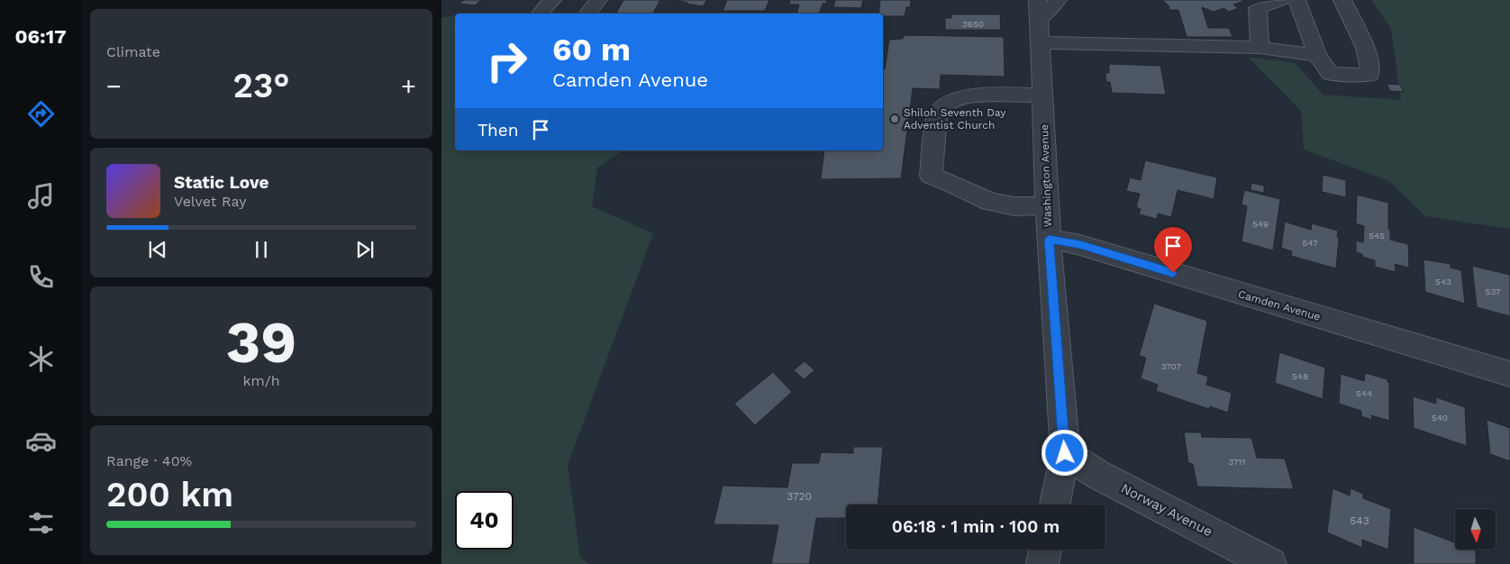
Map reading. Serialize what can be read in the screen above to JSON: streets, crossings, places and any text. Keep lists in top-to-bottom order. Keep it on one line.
{"streets":{"street":["Washington Avenue","Camden Avenue","Norway Avenue"]},"crossings":[["Washington Avenue","Camden Avenue"],["Washington Avenue","Norway Avenue"]],"places":["Shiloh Seventh Day Adventist Church"],"house_numbers":["3650","549","545","547","543","537","3707","548","544","540","3711","3720","543"],"north":"bottom","page":{"tabs":"06:17","tile":["Climate",["39","km/h"],["Range · 40%","200 km"]],"turn":["60 m","Camden Avenue"],"heat":["−","23°","+"],"then":"Then","song":["Static Love","Velvet Ray"],"limit":"40","trip":"06:18 · 1 min · 100 m"}}
